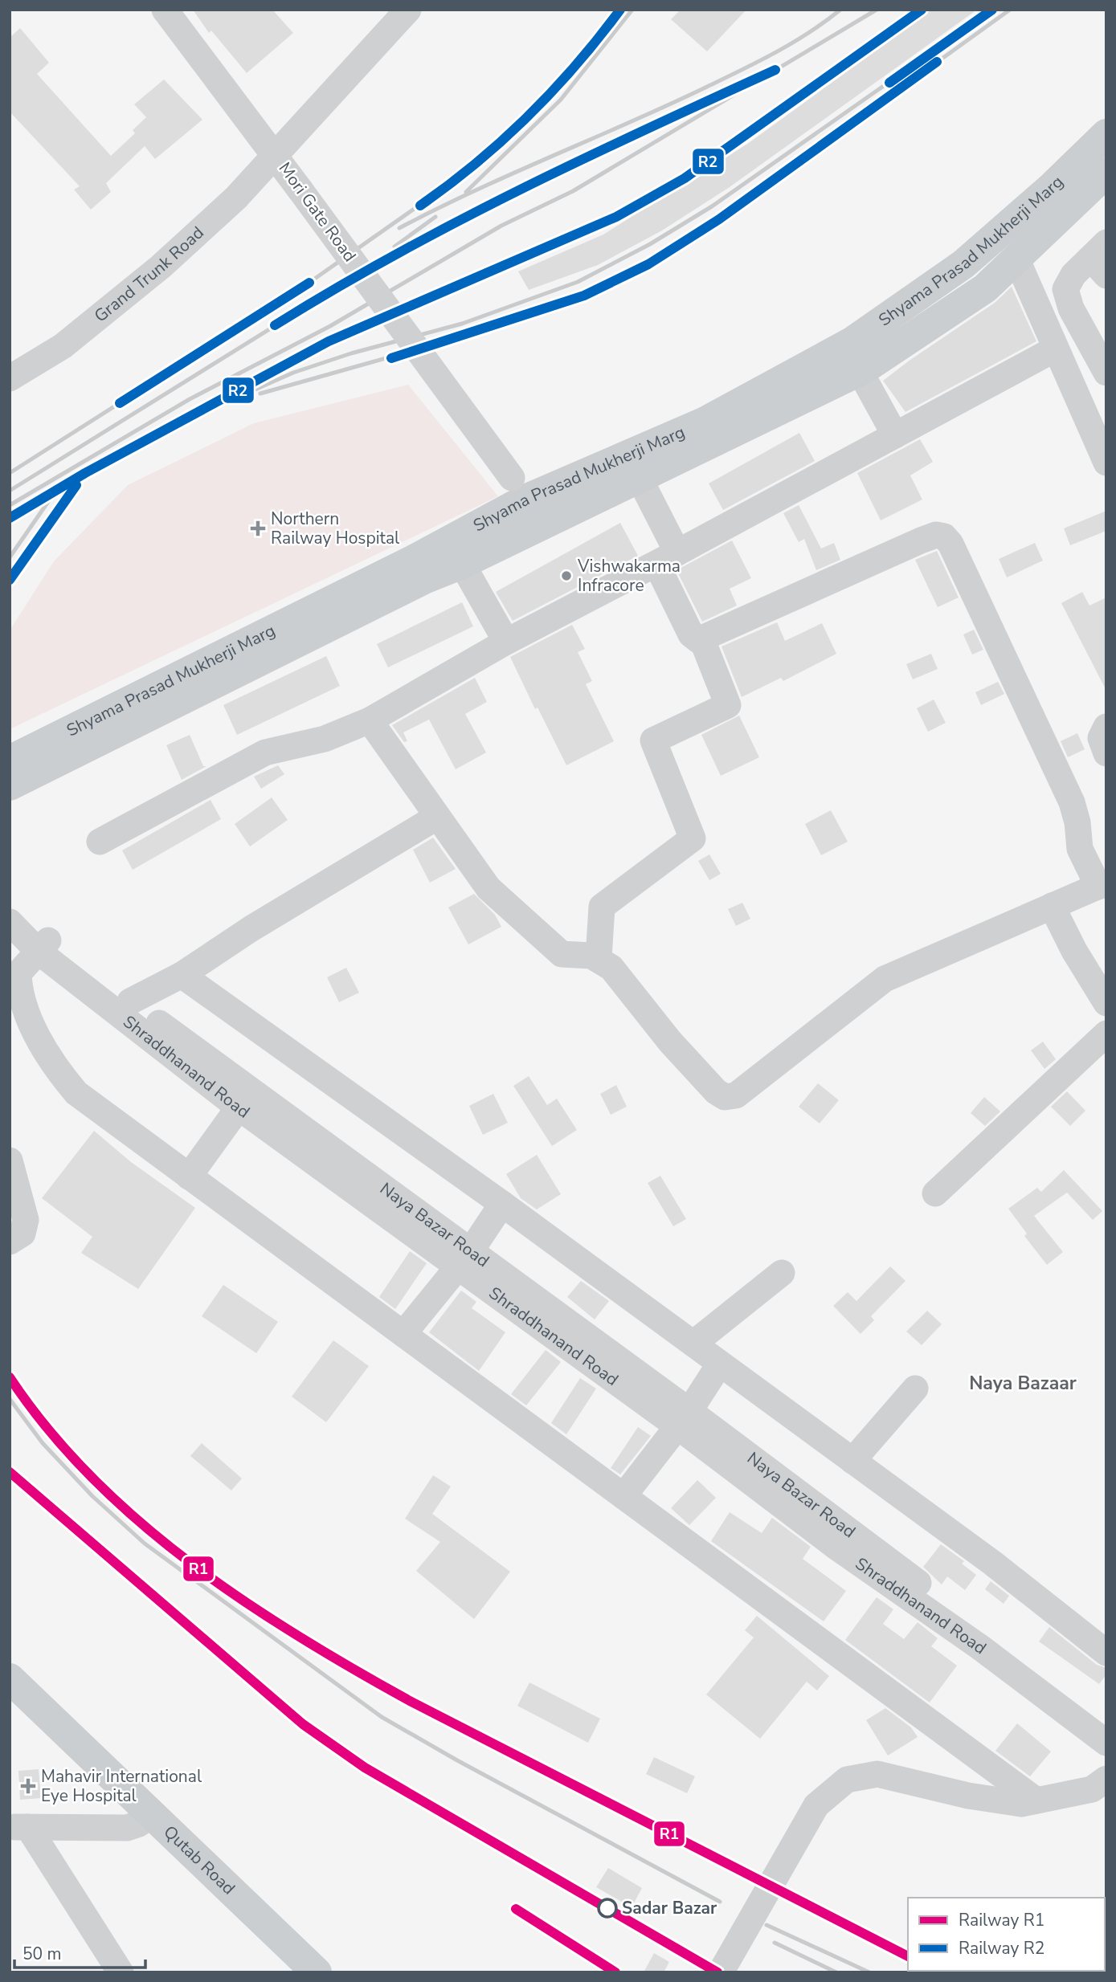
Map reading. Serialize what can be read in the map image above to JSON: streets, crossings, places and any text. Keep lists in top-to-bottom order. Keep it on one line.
{"streets":{"main road":["Shyama Prasad Mukherji Marg","Qutab Road"],"street":["Mori Gate Road","Grand Trunk Road","Shraddhanand Road","Naya Bazar Road"]},"crossings":[["Mori Gate Road","Shyama Prasad Mukherji Marg"],["Mori Gate Road","Grand Trunk Road"],["Shraddhanand Road","Naya Bazar Road"]],"districts":["Naya Bazaar"],"places":{"health":["Northern Railway Hospital","Mahavir International Eye Hospital"],"other":["Vishwakarma Infracore","Sadar Bazar"]},"lines":["rail line R2","rail line R1"],"legend":["Railway R1","Railway R2"],"scale_bar":"50 m"}
